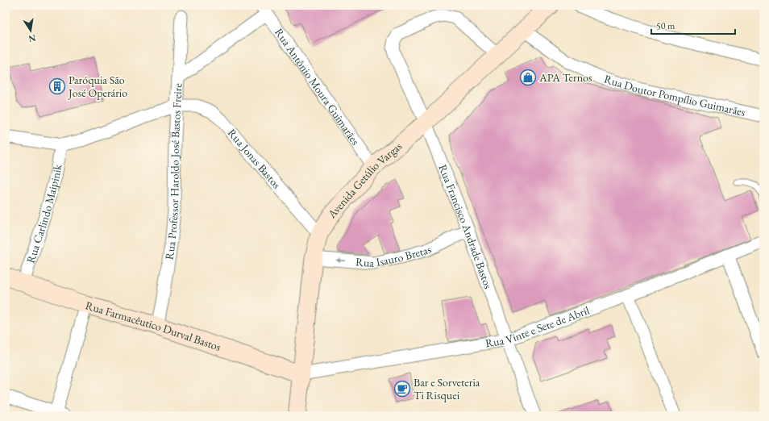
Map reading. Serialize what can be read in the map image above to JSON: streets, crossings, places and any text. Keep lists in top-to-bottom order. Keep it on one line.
{"streets":{"main road":["Avenida Getúlio Vargas","Rua Farmacêutico Durval Bastos"],"street":["Rua Antônio Moura Guimarães","Rua Doutor Pompílio Guimarães","Rua Jonas Bastos","Rua Professor Haroldo José Bastos Freire","Rua Carlindo Maipinik","Rua Francisco Andrade Bastos","Rua Isauro Bretas","Rua Vinte e Sete de Abril"]},"crossings":[["Rua Antônio Moura Guimarães","Avenida Getúlio Vargas"],["Rua Doutor Pompílio Guimarães","Avenida Getúlio Vargas"],["Rua Jonas Bastos","Rua Professor Haroldo José Bastos Freire"],["Rua Jonas Bastos","Avenida Getúlio Vargas"],["Rua Jonas Bastos","Rua Carlindo Maipinik"],["Rua Professor Haroldo José Bastos Freire","Rua Farmacêutico Durval Bastos"],["Avenida Getúlio Vargas","Rua Francisco Andrade Bastos"],["Avenida Getúlio Vargas","Rua Isauro Bretas"],["Avenida Getúlio Vargas","Rua Farmacêutico Durval Bastos"],["Avenida Getúlio Vargas","Rua Vinte e Sete de Abril"],["Rua Carlindo Maipinik","Rua Farmacêutico Durval Bastos"],["Rua Francisco Andrade Bastos","Rua Isauro Bretas"],["Rua Francisco Andrade Bastos","Rua Vinte e Sete de Abril"],["Rua Farmacêutico Durval Bastos","Rua Vinte e Sete de Abril"]],"one_way":["Rua Isauro Bretas"],"places":{"shop":["APA Ternos"],"building":["Paróquia São José Operário"],"cafe":["Bar e Sorveteria Ti Risquei"]},"scale_bar":"50 m","north":"bottom"}
